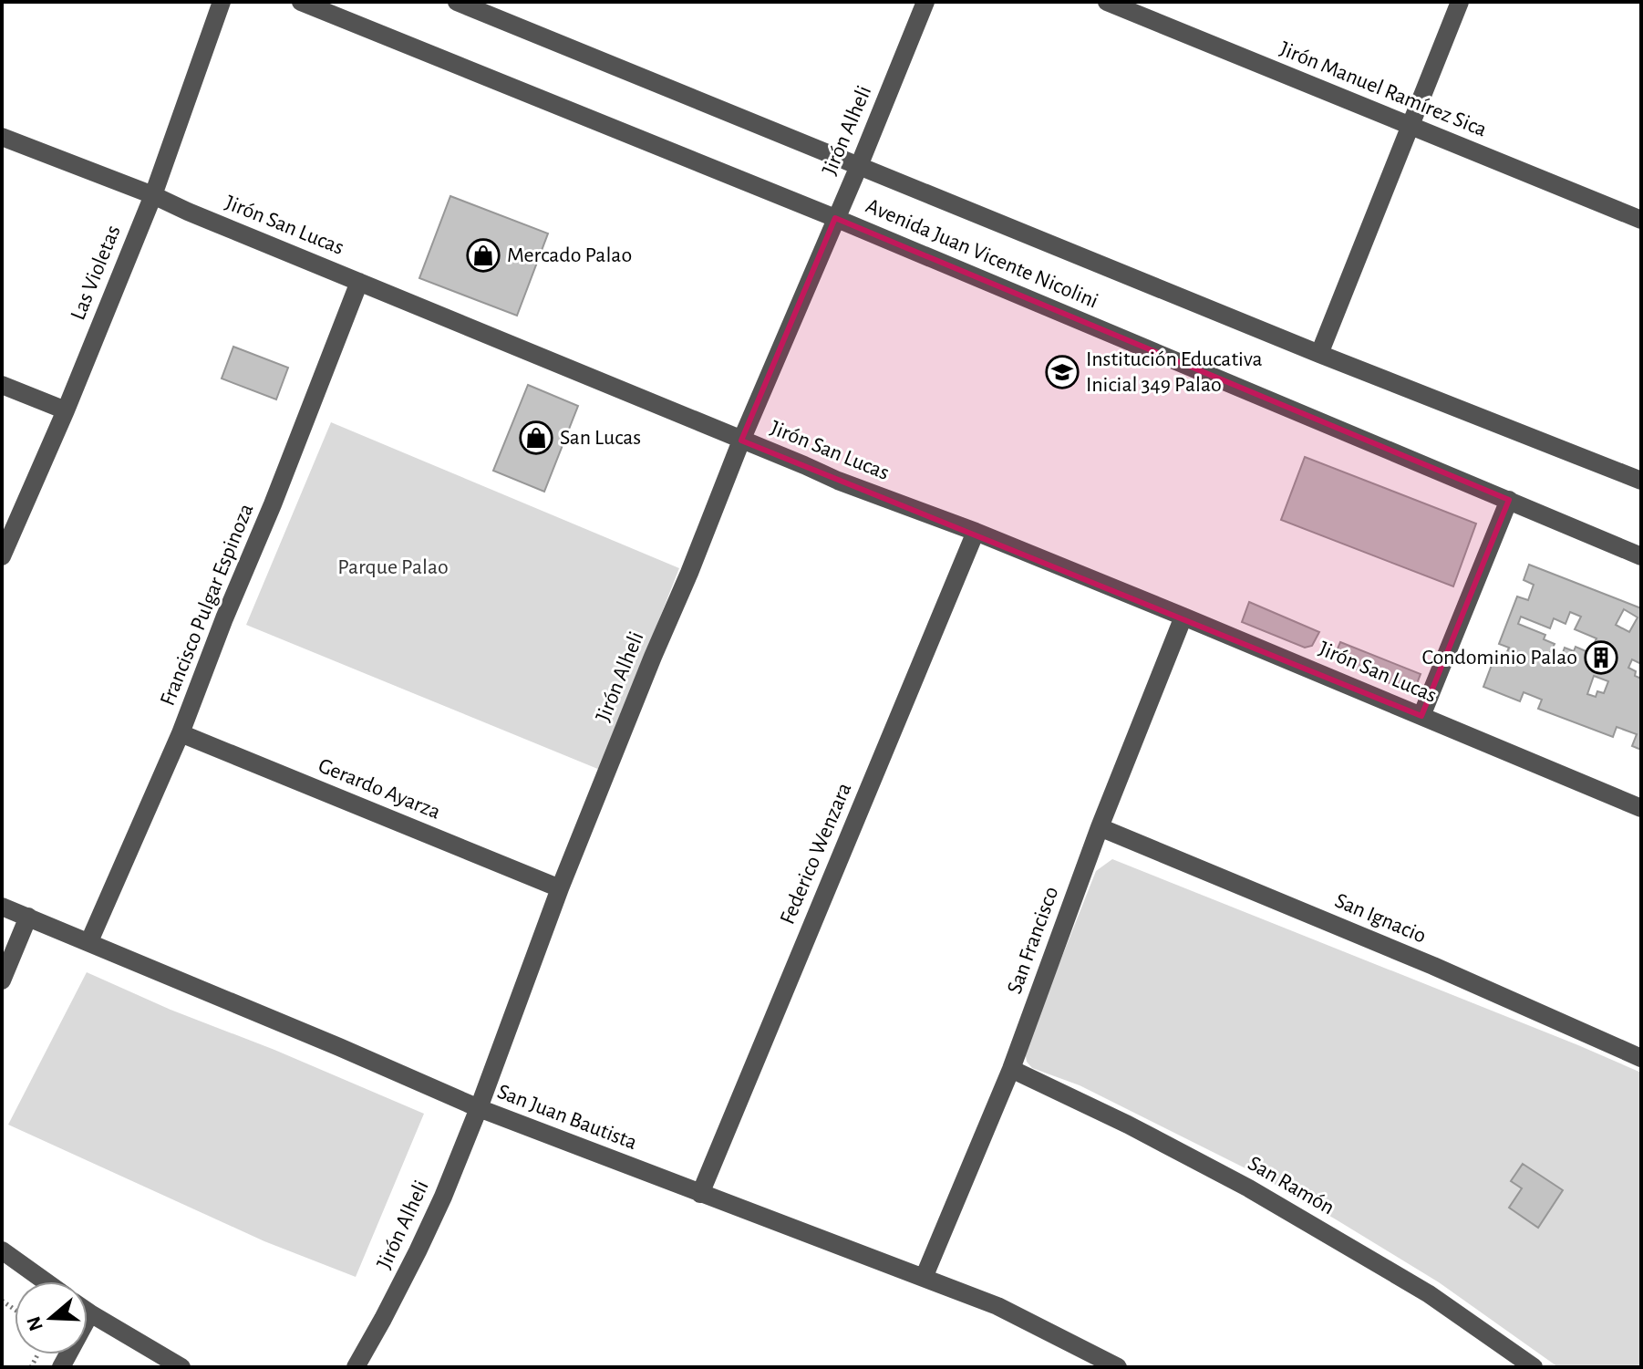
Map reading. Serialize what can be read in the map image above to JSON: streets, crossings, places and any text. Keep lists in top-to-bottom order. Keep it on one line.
{"streets":{"street":["Jirón Manuel Ramírez Sica","Jirón Alheli","Jirón San Lucas","Avenida Juan Vicente Nicolini","Las Violetas","Francisco Pulgar Espinoza","Gerardo Ayarza","Federico Wenzara","San Ignacio","San Francisco","San Juan Bautista","San Ramón"]},"crossings":[["Jirón Alheli","Jirón San Lucas"],["Jirón Alheli","Avenida Juan Vicente Nicolini"],["Jirón Alheli","Gerardo Ayarza"],["Jirón Alheli","San Juan Bautista"],["Jirón San Lucas","Las Violetas"],["Jirón San Lucas","Francisco Pulgar Espinoza"],["Jirón San Lucas","Federico Wenzara"],["Jirón San Lucas","San Francisco"],["Francisco Pulgar Espinoza","Gerardo Ayarza"],["Francisco Pulgar Espinoza","San Juan Bautista"],["Federico Wenzara","San Juan Bautista"],["San Ignacio","San Francisco"],["San Francisco","San Juan Bautista"],["San Francisco","San Ramón"]],"parks":["Parque Palao"],"places":{"shop":["Mercado Palao","San Lucas"],"school or university":["Institución Educativa Inicial 349 Palao"],"building":["Condominio Palao"]},"north":"left"}
